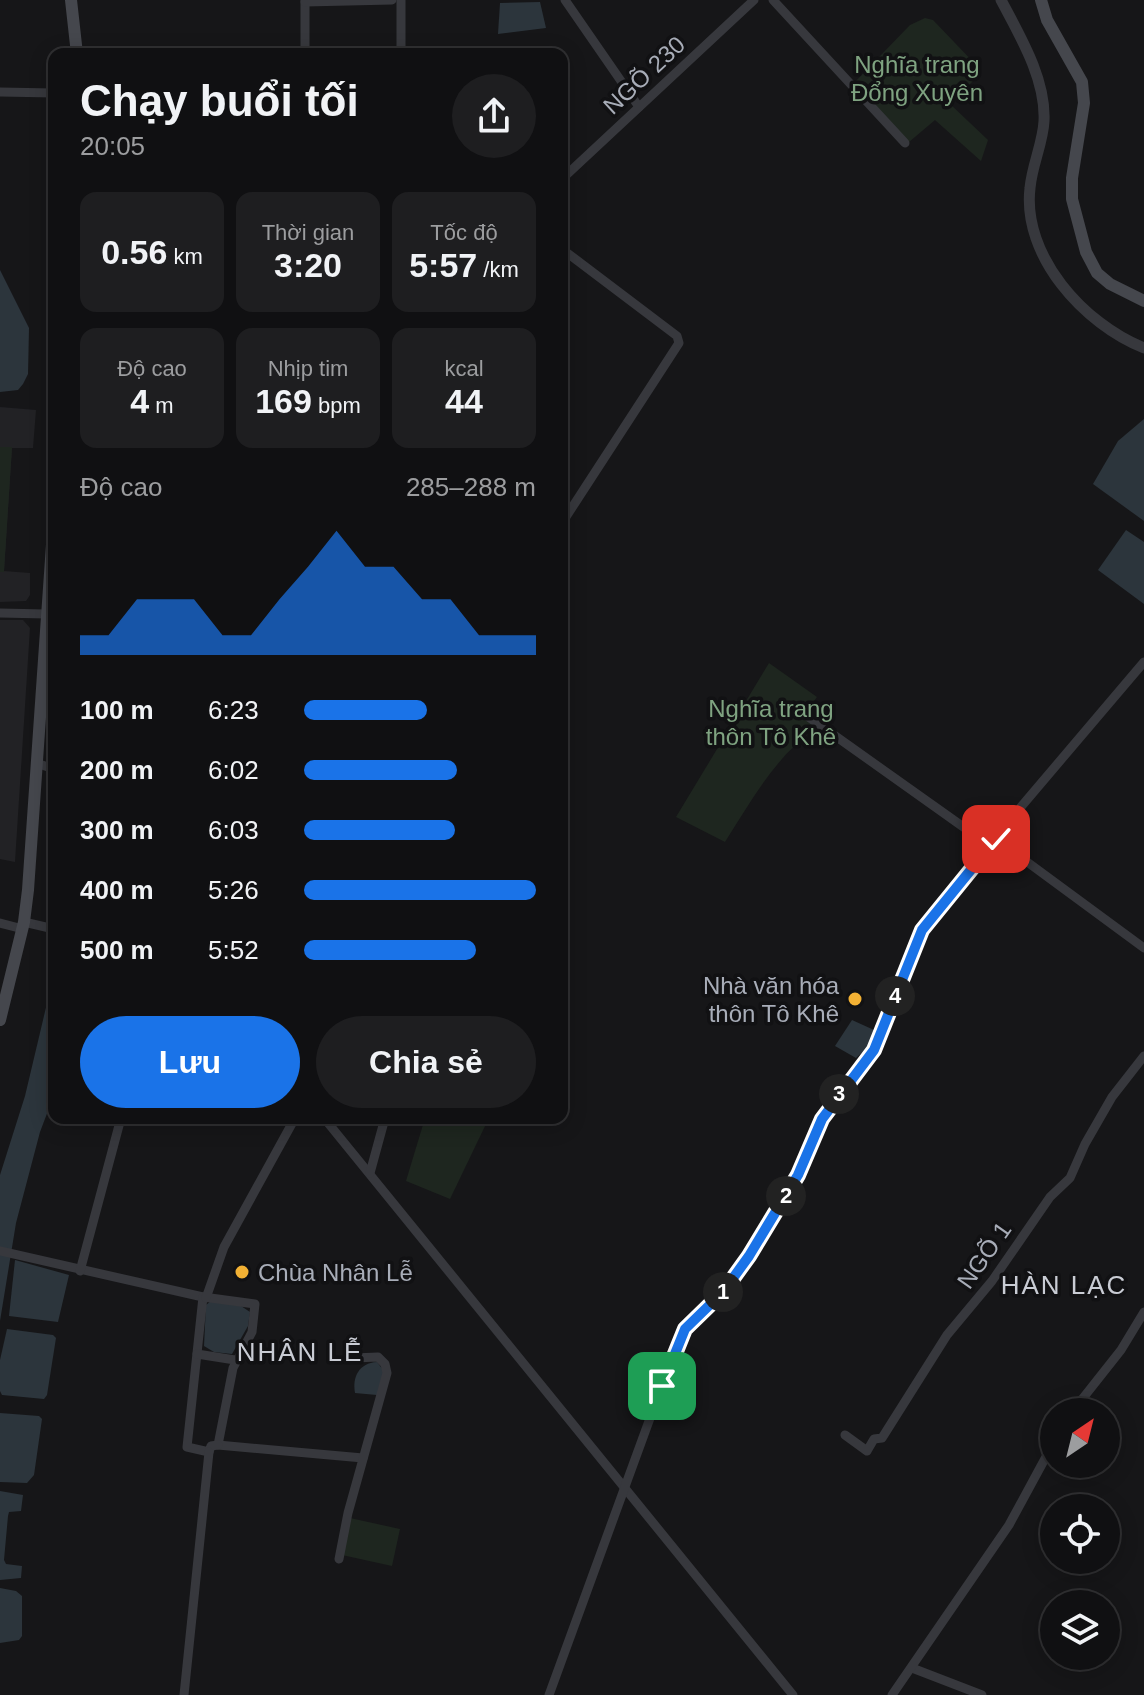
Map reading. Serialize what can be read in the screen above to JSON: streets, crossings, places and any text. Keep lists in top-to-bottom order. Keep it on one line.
{"streets":{"street":["NGÕ 230","NGÕ 1"]},"districts":["HÀN LẠC","NHÂN LỄ"],"parks":["Nghĩa trang Đổng Xuyên","Nghĩa trang thôn Tô Khê"],"places":["Nhà văn hóa thôn Tô Khê","Chùa Nhân Lễ"],"north":"top right","page":{"heading":["Chạy buổi tối","20:05"],"stats":[["0.56 km"],["Thời gian","3:20"],["Tốc độ","5:57 /km"],["Độ cao","4 m"],["Nhịp tim","169 bpm"],["kcal","44"]],"chart":["Độ cao","285–288 m"],"list":[{"name":"100 m","note":"6:23"},{"name":"200 m","note":"6:02"},{"name":"300 m","note":"6:03"},{"name":"400 m","note":"5:26"},{"name":"500 m","note":"5:52"}],"pins":["4","3","2","1"],"buttons":["Lưu","Chia sẻ"]}}
